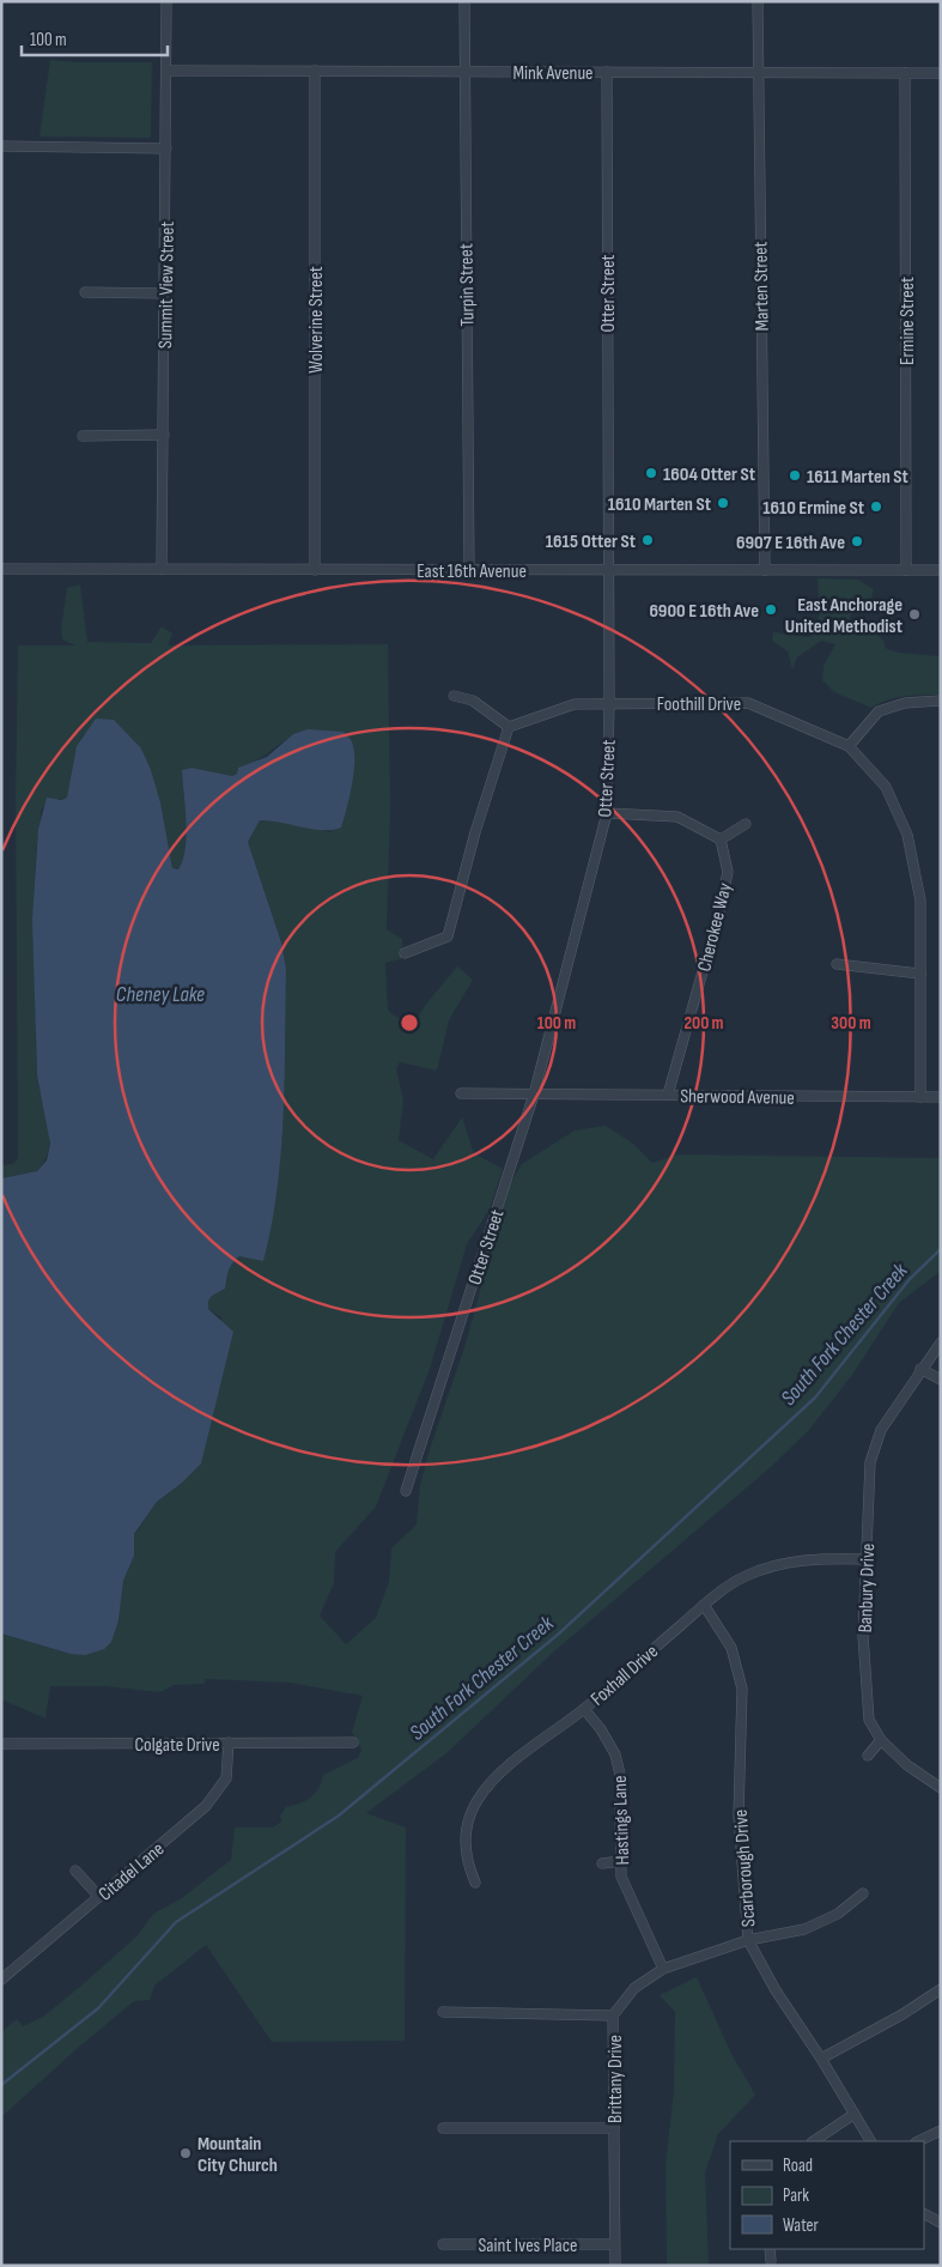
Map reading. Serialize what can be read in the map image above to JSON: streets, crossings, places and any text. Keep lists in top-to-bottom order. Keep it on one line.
{"streets":{"street":["Mink Avenue","Summit View Street","Turpin Street","Marten Street","Otter Street","Wolverine Street","Ermine Street","East 16th Avenue","Foothill Drive","Cherokee Way","Sherwood Avenue","Banbury Drive","Foxhall Drive","Colgate Drive","Hastings Lane","Scarborough Drive","Citadel Lane","Brittany Drive","Saint Ives Place"]},"crossings":[["Mink Avenue","Summit View Street"],["Mink Avenue","Turpin Street"],["Mink Avenue","Marten Street"],["Mink Avenue","Otter Street"],["Mink Avenue","Wolverine Street"],["Mink Avenue","Ermine Street"],["Summit View Street","East 16th Avenue"],["Turpin Street","East 16th Avenue"],["Marten Street","East 16th Avenue"],["Otter Street","East 16th Avenue"],["Otter Street","Foothill Drive"],["Otter Street","Sherwood Avenue"],["Wolverine Street","East 16th Avenue"],["Ermine Street","East 16th Avenue"],["Foothill Drive","Sherwood Avenue"],["Cherokee Way","Sherwood Avenue"],["Banbury Drive","Foxhall Drive"],["Foxhall Drive","Hastings Lane"],["Foxhall Drive","Scarborough Drive"],["Colgate Drive","Citadel Lane"],["Hastings Lane","Brittany Drive"],["Scarborough Drive","Brittany Drive"],["Brittany Drive","Saint Ives Place"]],"water":["Cheney Lake","South Fork Chester Creek"],"places":["1604 Otter St","1611 Marten St","1610 Marten St","1610 Ermine St","1615 Otter St","6907 E 16th Ave","6900 E 16th Ave","East Anchorage United Methodist","Mountain City Church"],"legend":["Road","Park","Water"],"scale_bar":"100 m","rings":["100 m","200 m","300 m"]}
